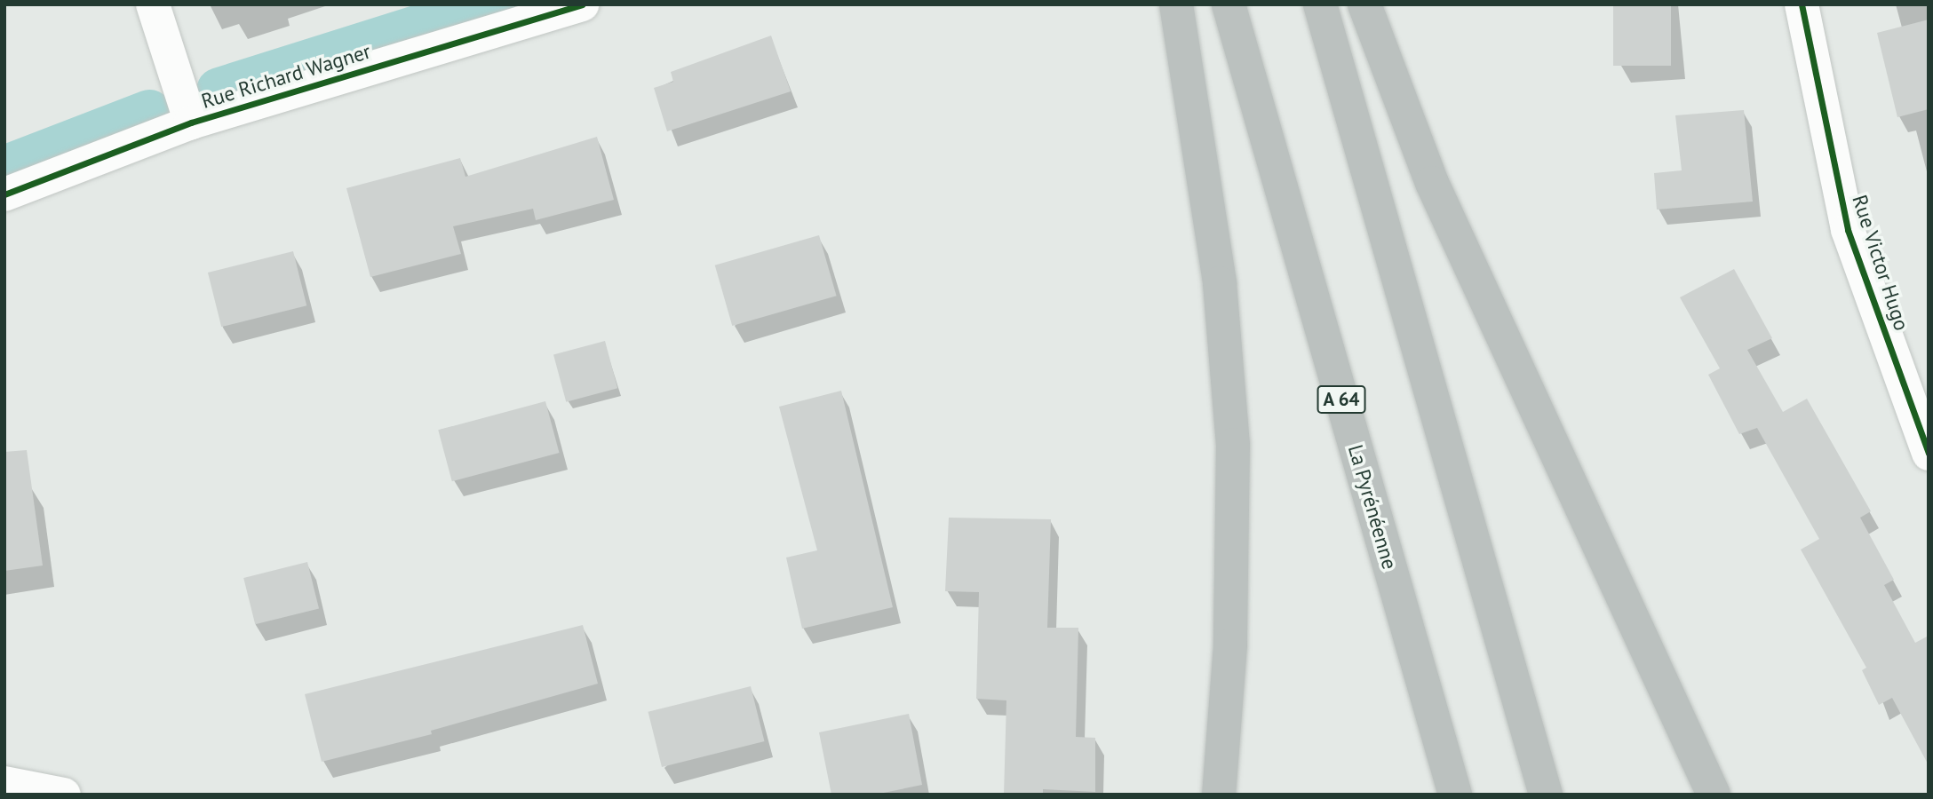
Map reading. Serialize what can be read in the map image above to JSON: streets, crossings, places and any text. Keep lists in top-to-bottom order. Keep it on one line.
{"streets":{"highway":["A 64","La Pyrénéenne"],"street":["Rue Richard Wagner","Rue Victor Hugo"]}}
